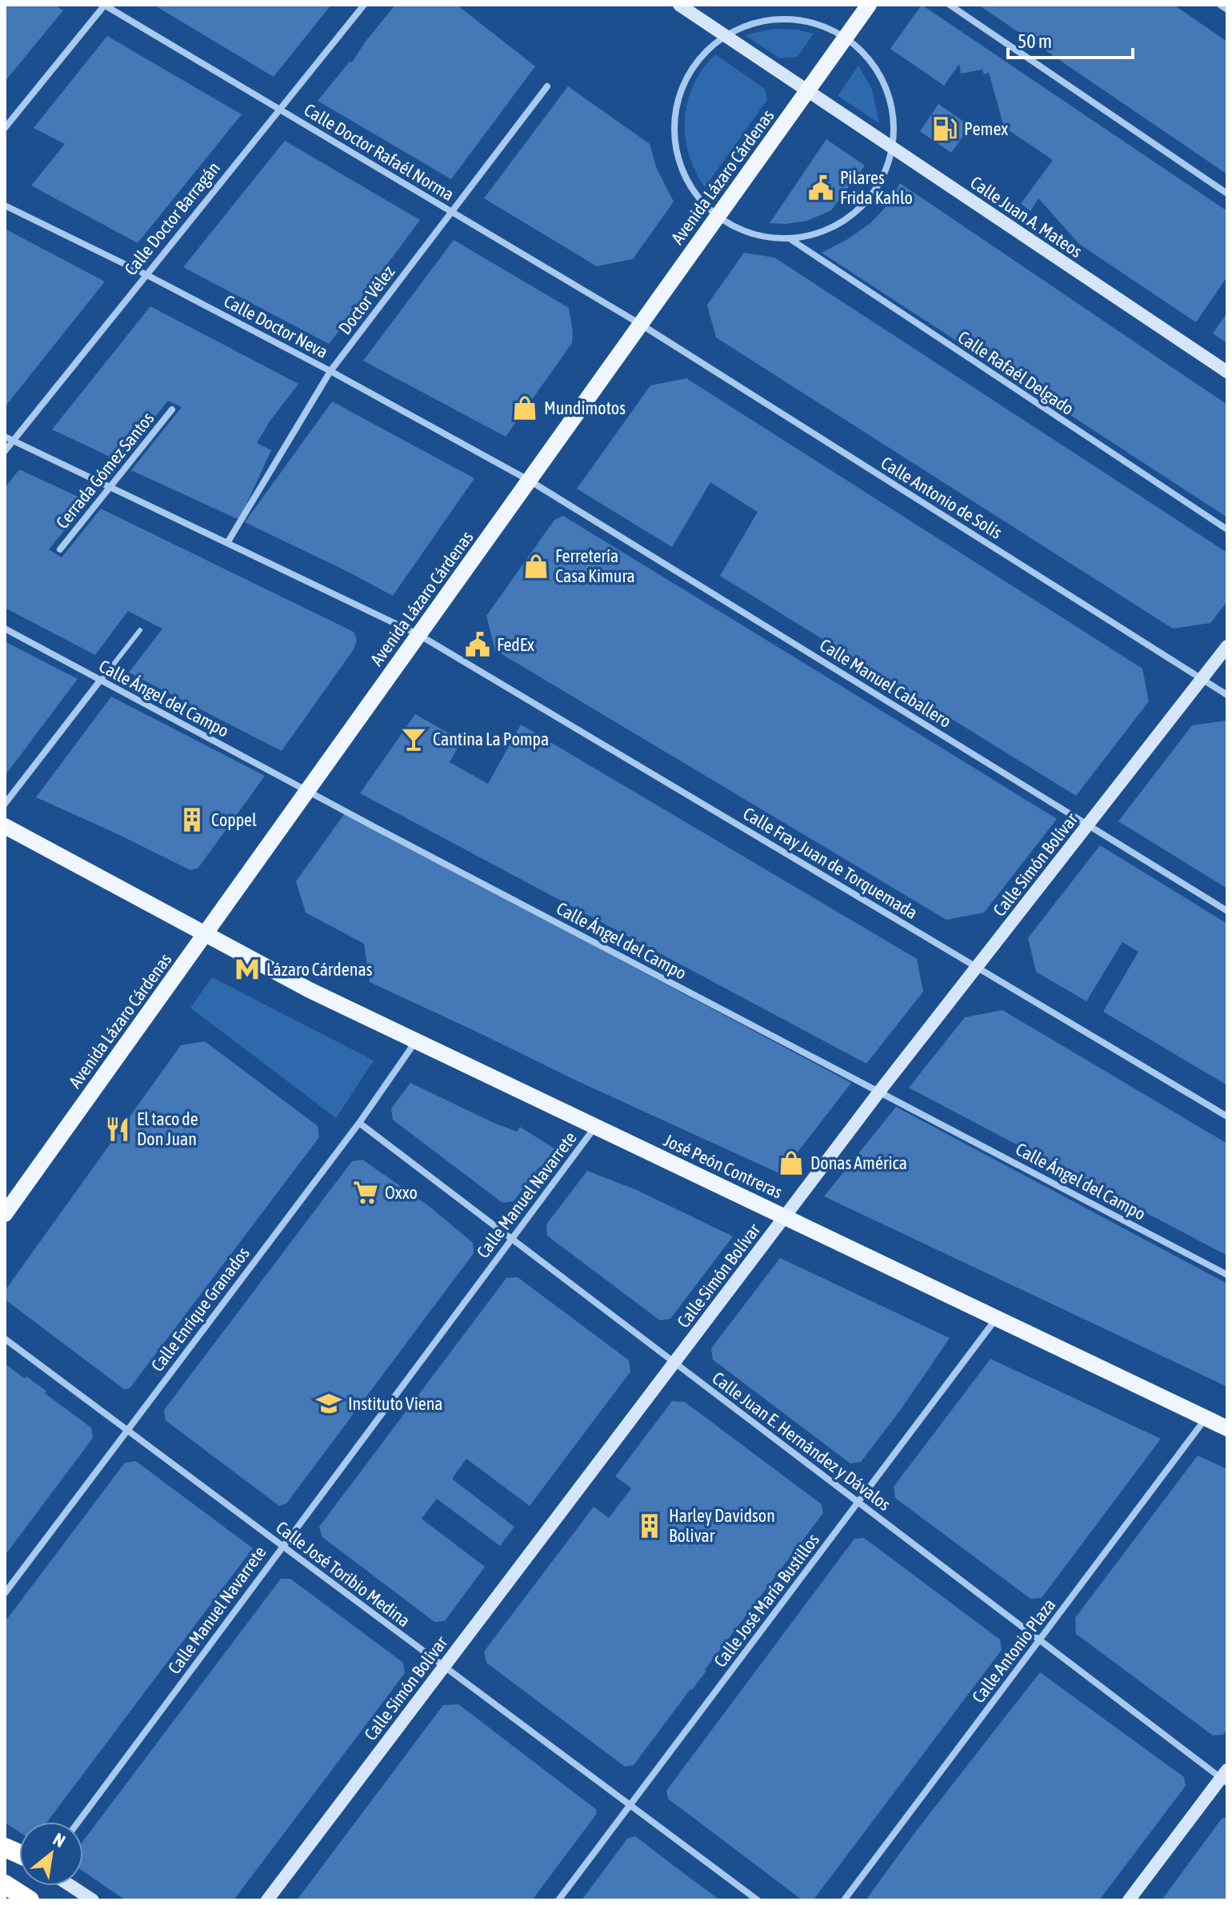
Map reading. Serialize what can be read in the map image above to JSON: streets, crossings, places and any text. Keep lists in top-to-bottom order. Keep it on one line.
{"streets":{"main road":["Avenida Lázaro Cárdenas","José Peón Contreras"],"street":["Calle Doctor Rafaél Norma","Calle Juan A. Mateos","Calle Doctor Barragán","Doctor Vélez","Calle Doctor Neva","Calle Rafaél Delgado","Cerrada Gómez Santos","Calle Antonio de Solís","Calle Manuel Caballero","Calle Ángel del Campo","Calle Fray Juan de Torquemada","Calle Simón Bolívar","Calle Manuel Navarrete","Calle Enrique Granados","Calle Juan E. Hernández y Dávalos","Calle José Toribio Medina","Calle José María Bustillos","Calle Antonio Plaza"]},"crossings":[["Calle Doctor Rafaél Norma","Avenida Lázaro Cárdenas"],["Calle Doctor Rafaél Norma","Calle Doctor Barragán"],["Calle Doctor Rafaél Norma","Doctor Vélez"],["Calle Doctor Rafaél Norma","Calle Antonio de Solís"],["Avenida Lázaro Cárdenas","Calle Juan A. Mateos"],["Avenida Lázaro Cárdenas","Calle Doctor Neva"],["Avenida Lázaro Cárdenas","Calle Antonio de Solís"],["Avenida Lázaro Cárdenas","Calle Manuel Caballero"],["Avenida Lázaro Cárdenas","Calle Ángel del Campo"],["Avenida Lázaro Cárdenas","Calle Fray Juan de Torquemada"],["Avenida Lázaro Cárdenas","José Peón Contreras"],["Calle Doctor Barragán","Calle Doctor Neva"],["Calle Doctor Barragán","Calle Fray Juan de Torquemada"],["Doctor Vélez","Calle Doctor Neva"],["Doctor Vélez","Calle Fray Juan de Torquemada"],["Calle Doctor Neva","Calle Manuel Caballero"],["Cerrada Gómez Santos","Calle Fray Juan de Torquemada"],["Calle Antonio de Solís","Calle Simón Bolívar"],["Calle Manuel Caballero","Calle Simón Bolívar"],["Calle Ángel del Campo","Calle Simón Bolívar"],["Calle Fray Juan de Torquemada","Calle Simón Bolívar"],["Calle Simón Bolívar","José Peón Contreras"],["Calle Simón Bolívar","Calle Juan E. Hernández y Dávalos"],["Calle Simón Bolívar","Calle José Toribio Medina"],["José Peón Contreras","Calle Manuel Navarrete"],["José Peón Contreras","Calle Enrique Granados"],["José Peón Contreras","Calle José María Bustillos"],["José Peón Contreras","Calle Antonio Plaza"],["Calle Manuel Navarrete","Calle Juan E. Hernández y Dávalos"],["Calle Manuel Navarrete","Calle José Toribio Medina"],["Calle Enrique Granados","Calle Juan E. Hernández y Dávalos"],["Calle Enrique Granados","Calle José Toribio Medina"],["Calle Juan E. Hernández y Dávalos","Calle José María Bustillos"],["Calle Juan E. Hernández y Dávalos","Calle Antonio Plaza"],["Calle José Toribio Medina","Calle José María Bustillos"]],"places":{"fuel station":["Pemex"],"public building":["Pilares Frida Kahlo","FedEx"],"shop":["Mundimotos","Ferretería Casa Kimura","Donas América"],"bar":["Cantina La Pompa"],"building":["Coppel","Harley Davidson Bolivar"],"metro station":["Lázaro Cárdenas"],"restaurant":["El taco de Don Juan"],"supermarket":["Oxxo"],"school or university":["Instituto Viena"]},"scale_bar":"50 m","north":"top right"}
